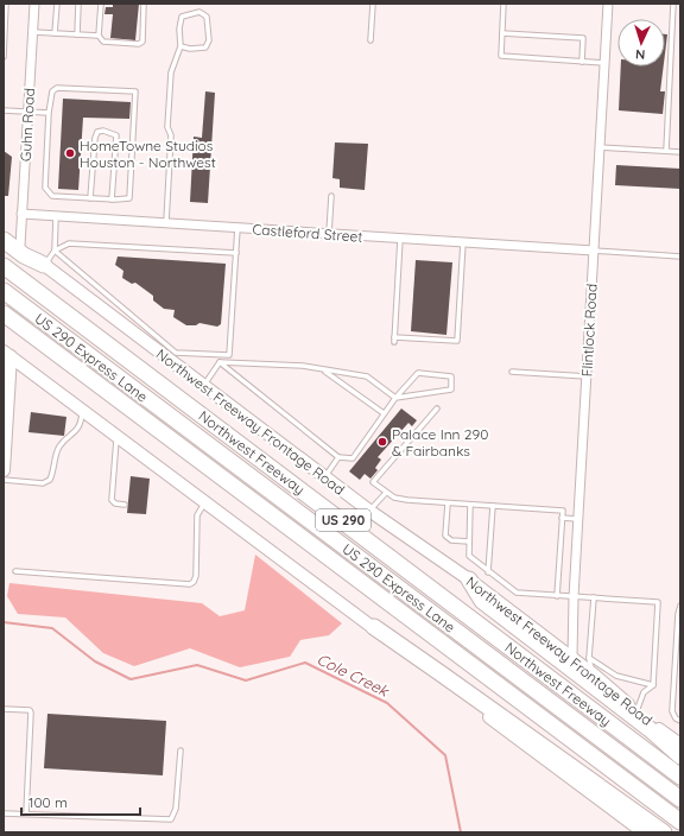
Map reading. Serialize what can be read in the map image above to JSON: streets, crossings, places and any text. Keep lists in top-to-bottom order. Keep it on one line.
{"streets":{"highway":["US 290 Express Lane","Northwest Freeway","US 290"],"main road":["Northwest Freeway Frontage Road"],"street":["Guhn Road","Castleford Street","Flintlock Road"]},"crossings":[["Guhn Road","Castleford Street"],["Guhn Road","Northwest Freeway Frontage Road"],["Castleford Street","Flintlock Road"],["Flintlock Road","Northwest Freeway Frontage Road"]],"water":["Cole Creek"],"places":["HomeTowne Studios Houston - Northwest","Palace Inn 290 & Fairbanks"],"scale_bar":"100 m","north":"bottom"}
